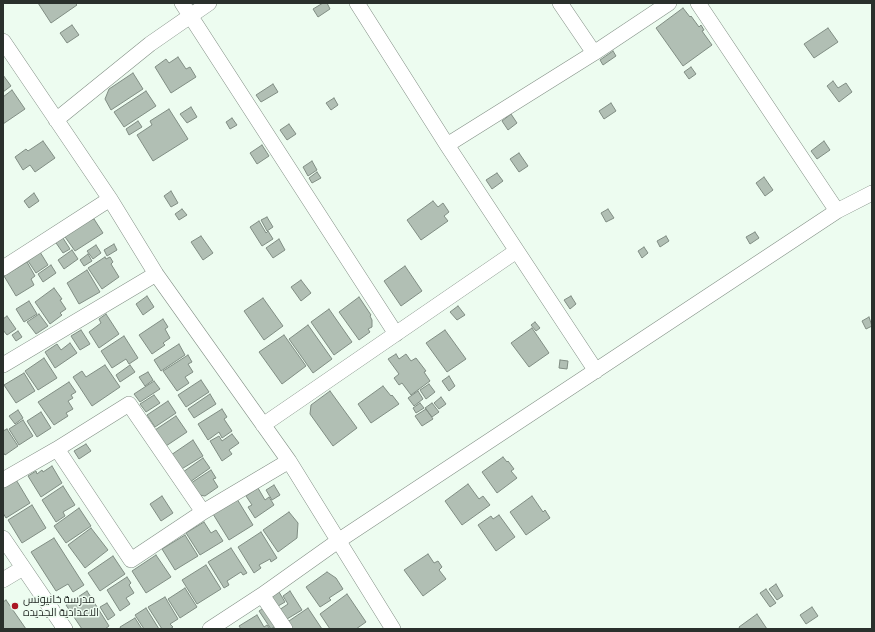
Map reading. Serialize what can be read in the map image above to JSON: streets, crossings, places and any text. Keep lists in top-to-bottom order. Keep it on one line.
{"places":["مدرسة خانيونس الاعدادية الجديده"]}
